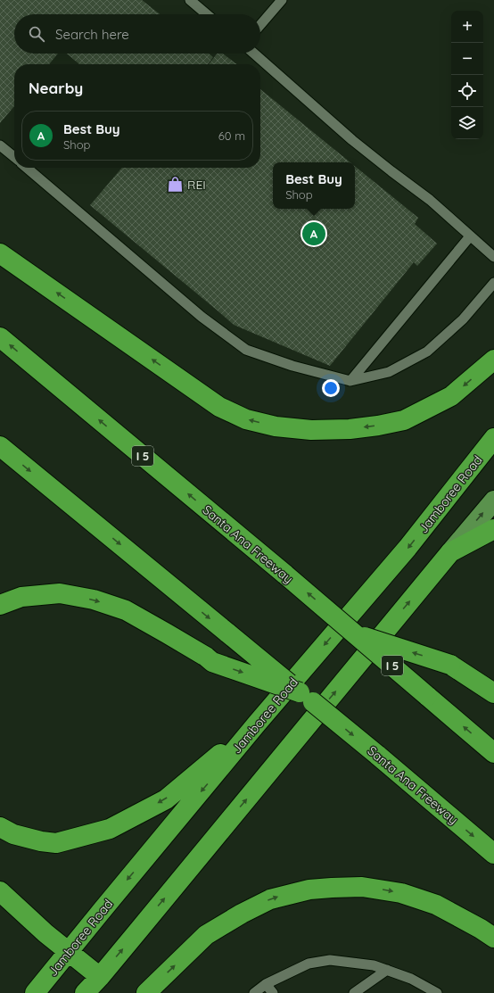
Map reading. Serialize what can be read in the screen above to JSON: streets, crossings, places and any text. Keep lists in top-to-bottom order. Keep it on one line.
{"streets":{"highway":["I 5","Jamboree Road","Santa Ana Freeway"]},"places":{"shop":["REI"]},"page":{"map_buttons":["+","−"],"search":"Search here","heading":"Nearby","list":[{"mark":"A","name":"Best Buy","note":"Shop","value":"60 m"}],"popup":["Best Buy","Shop"],"pins":"A"}}
